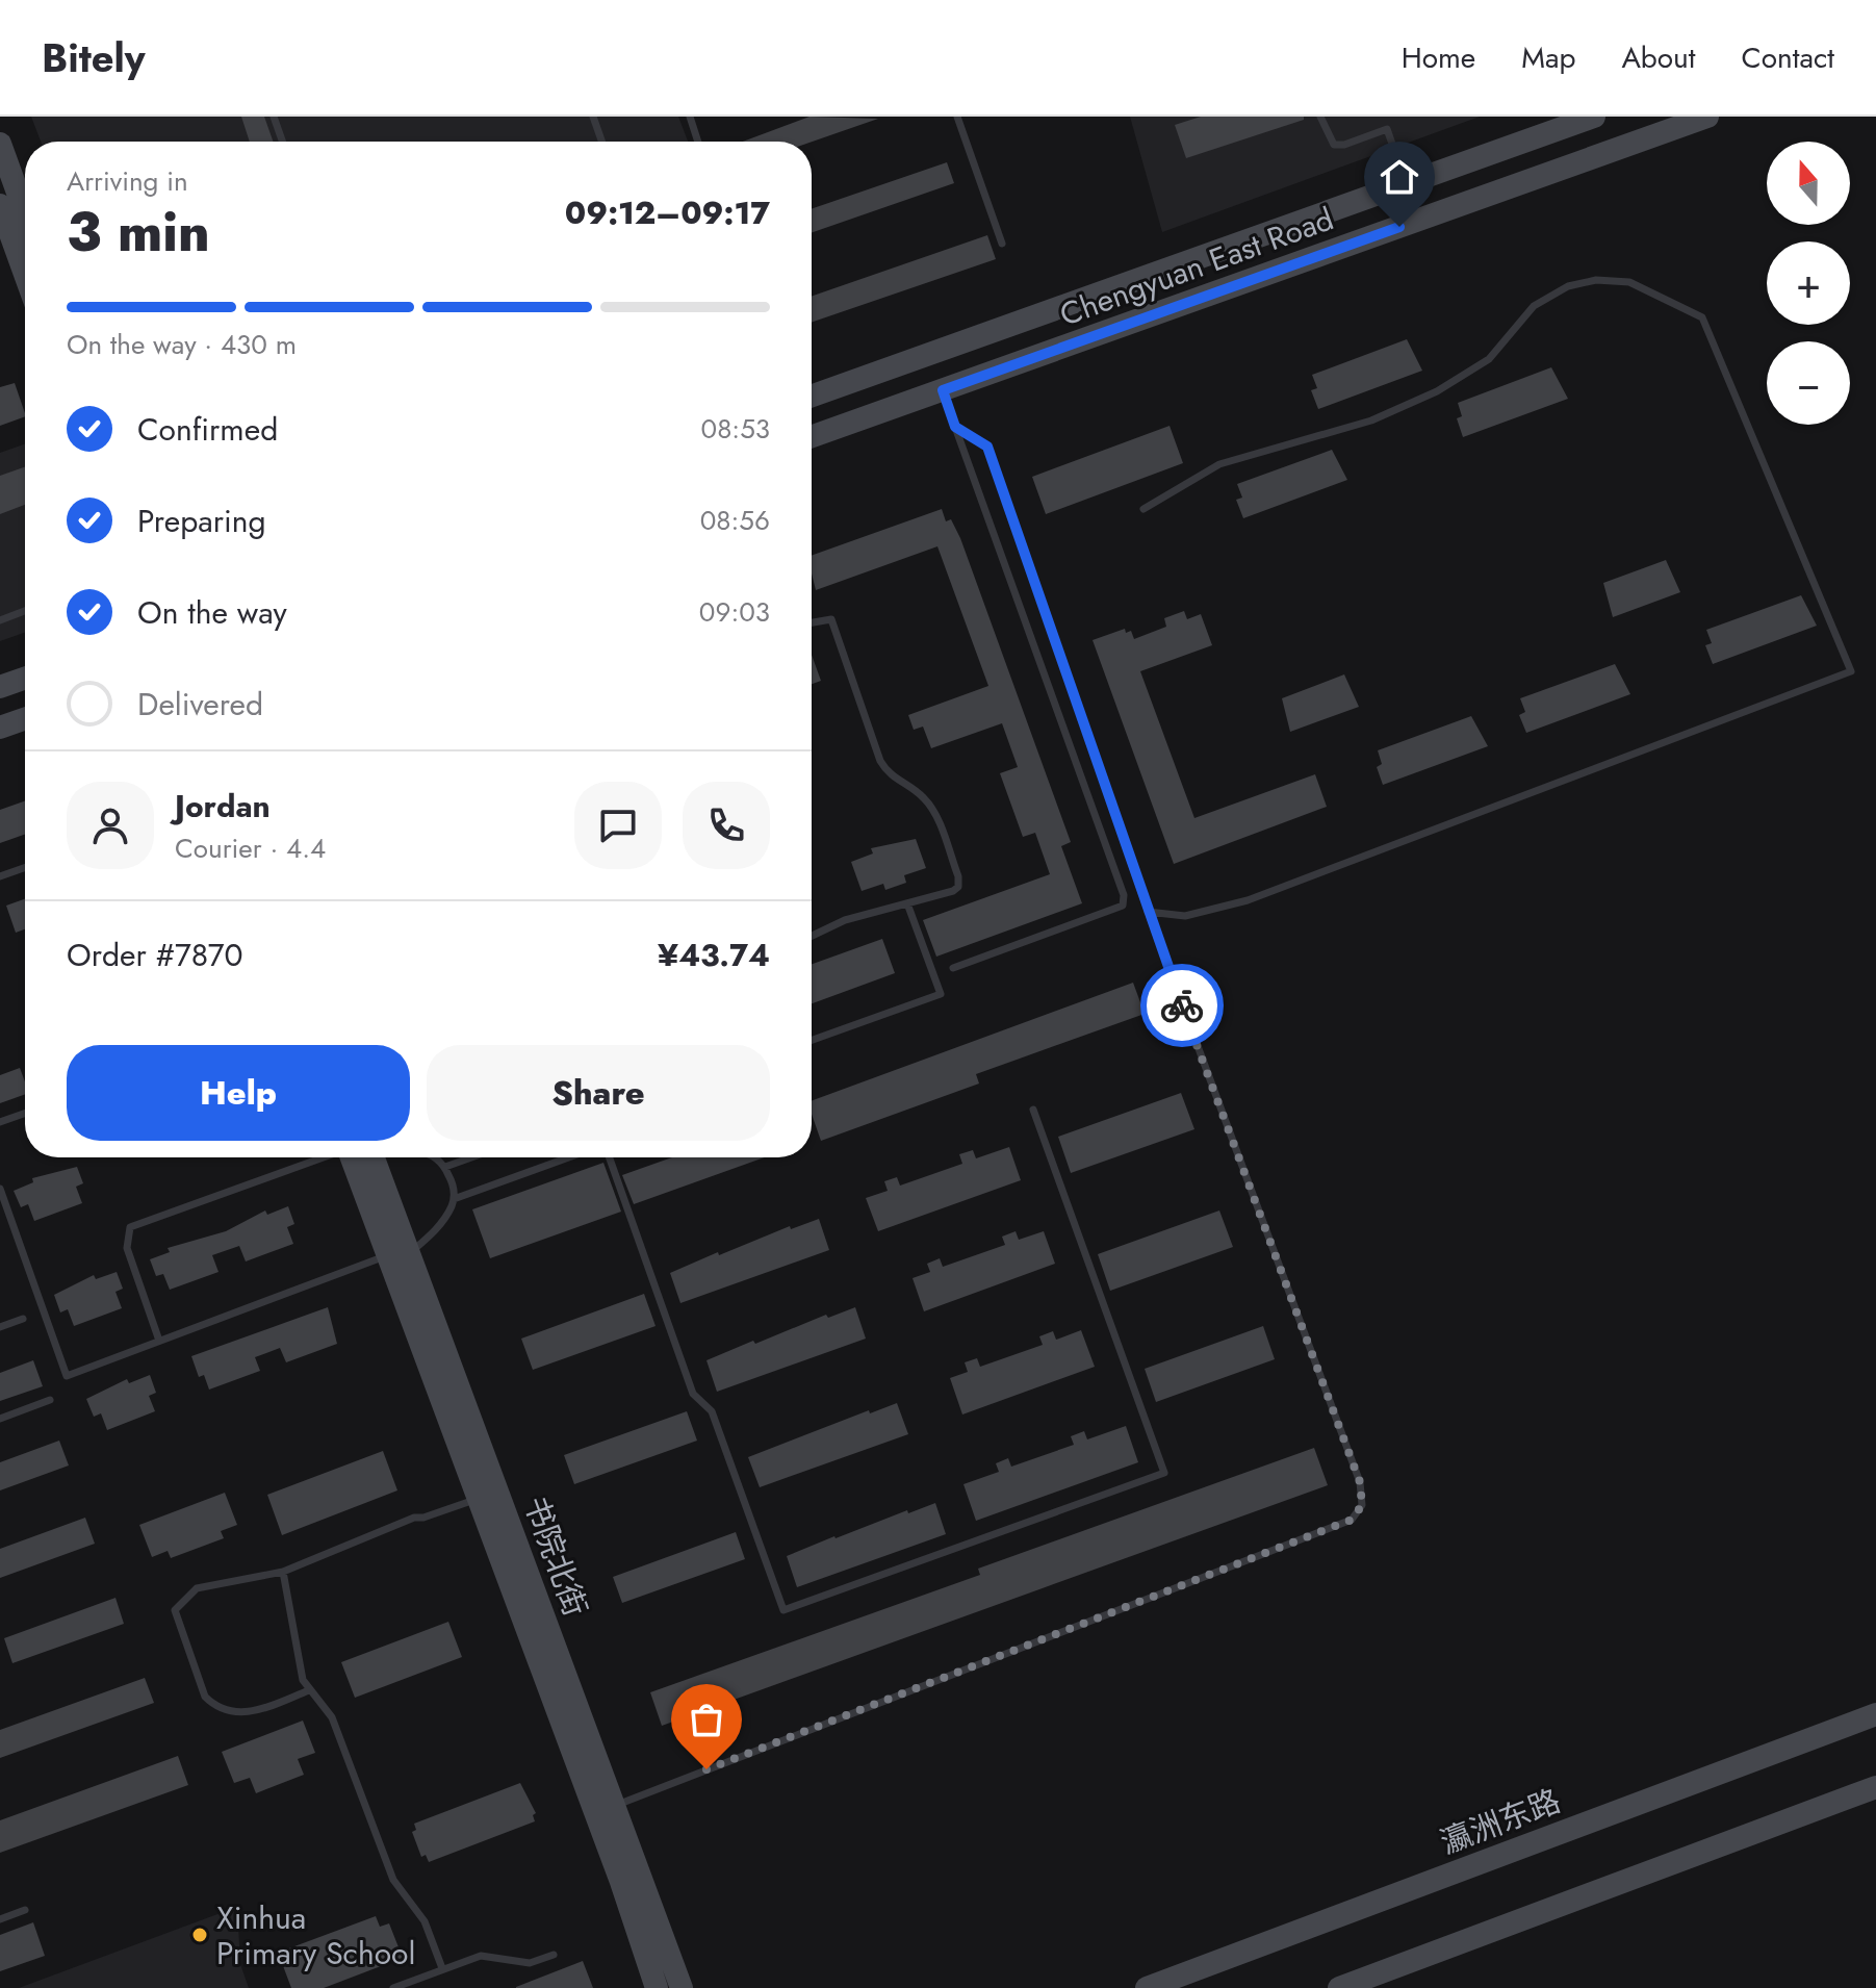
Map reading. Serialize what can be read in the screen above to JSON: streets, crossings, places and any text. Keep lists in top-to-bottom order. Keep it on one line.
{"streets":{"street":["Chengyuan East Road","书院北街","瀛洲东路"]},"places":["Xinhua Primary School"],"north":"top","page":{"header":"Bitely","nav":["Home","Map","About","Contact"],"map_buttons":["+","−"],"heading":["3 min","Arriving in","09:12–09:17"],"panel":["Jordan","Courier · 4.4","Order #7870","¥43.74"],"bar":"On the way · 430 m","list":[["Confirmed","08:53"],["Preparing","08:56"],["On the way","09:03"],"Delivered"],"buttons":["Help","Share"]}}
